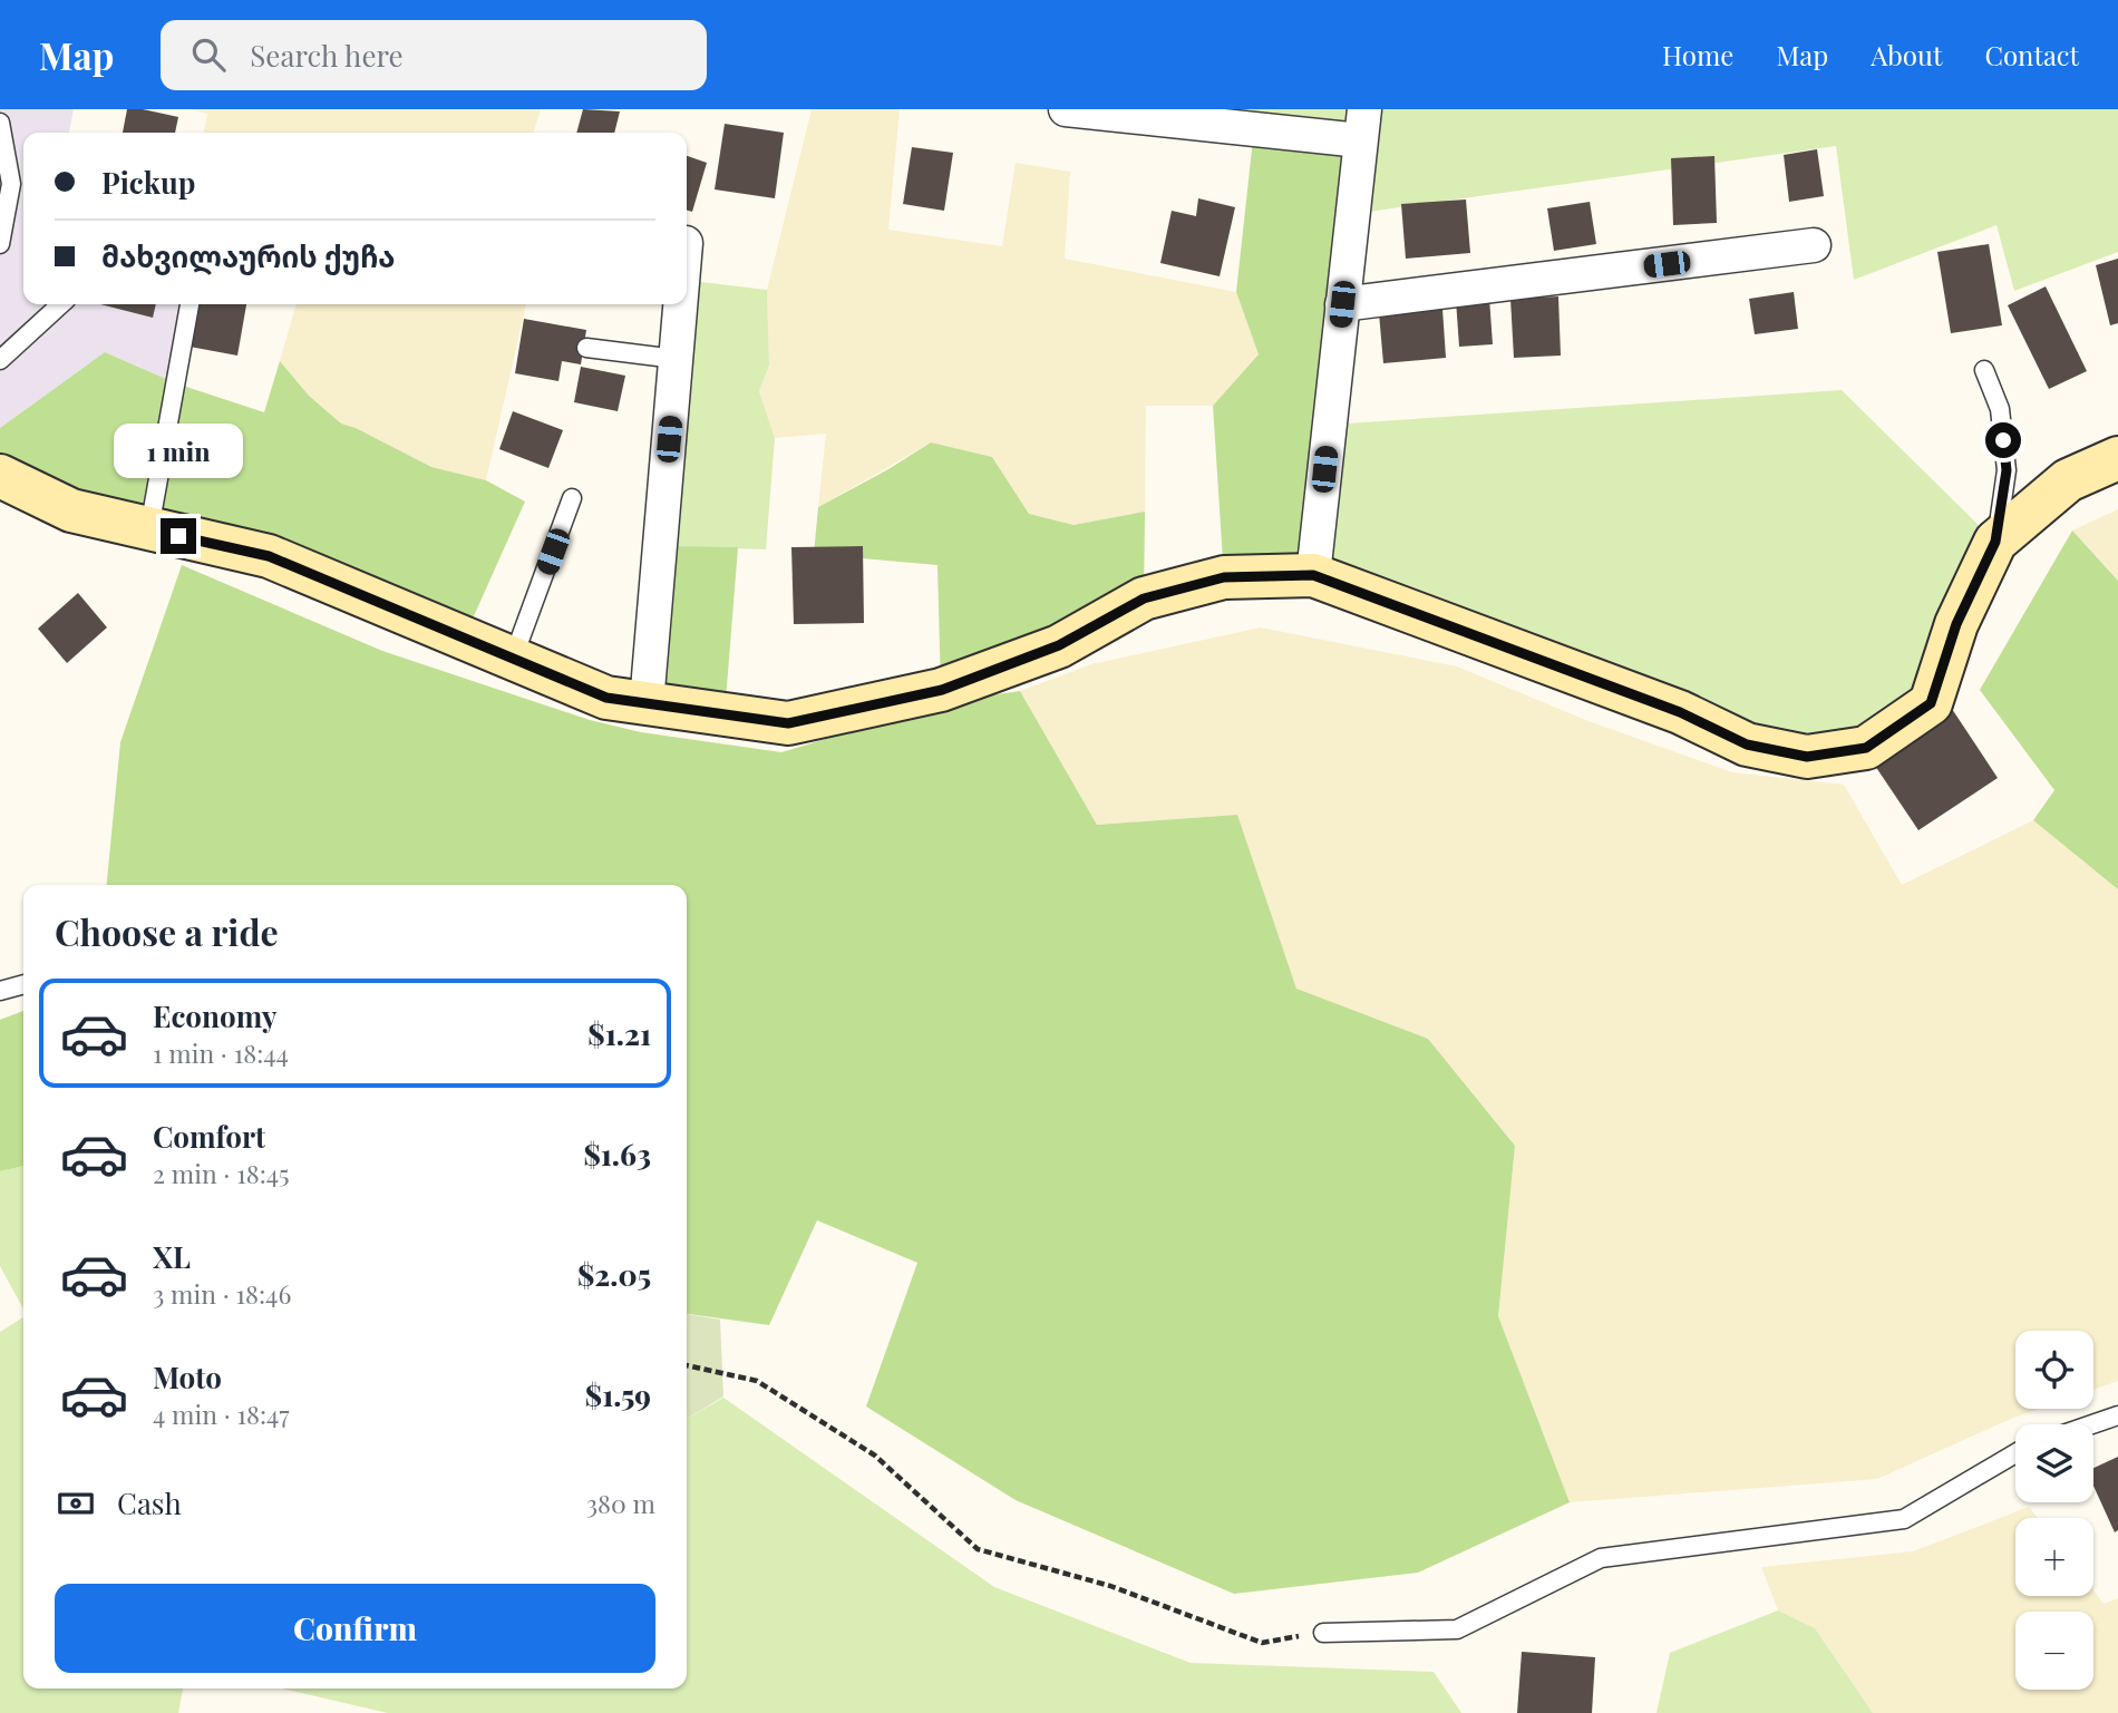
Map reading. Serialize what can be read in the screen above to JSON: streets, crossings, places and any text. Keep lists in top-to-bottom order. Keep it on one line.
{"page":{"header":"Map","search":"Search here","nav":["Home","Map","About","Contact"],"banner":["Pickup","მახვილაურის ქუჩა"],"bubble":"1 min","heading":"Choose a ride","list":[{"name":"Economy","note":"1 min · 18:44","value":"$1.21"},{"name":"Comfort","note":"2 min · 18:45","value":"$1.63"},{"name":"XL","note":"3 min · 18:46","value":"$2.05"},{"name":"Moto","note":"4 min · 18:47","value":"$1.59"}],"map_buttons":["+","−"],"pay":["Cash","380 m"],"buttons":"Confirm"}}
